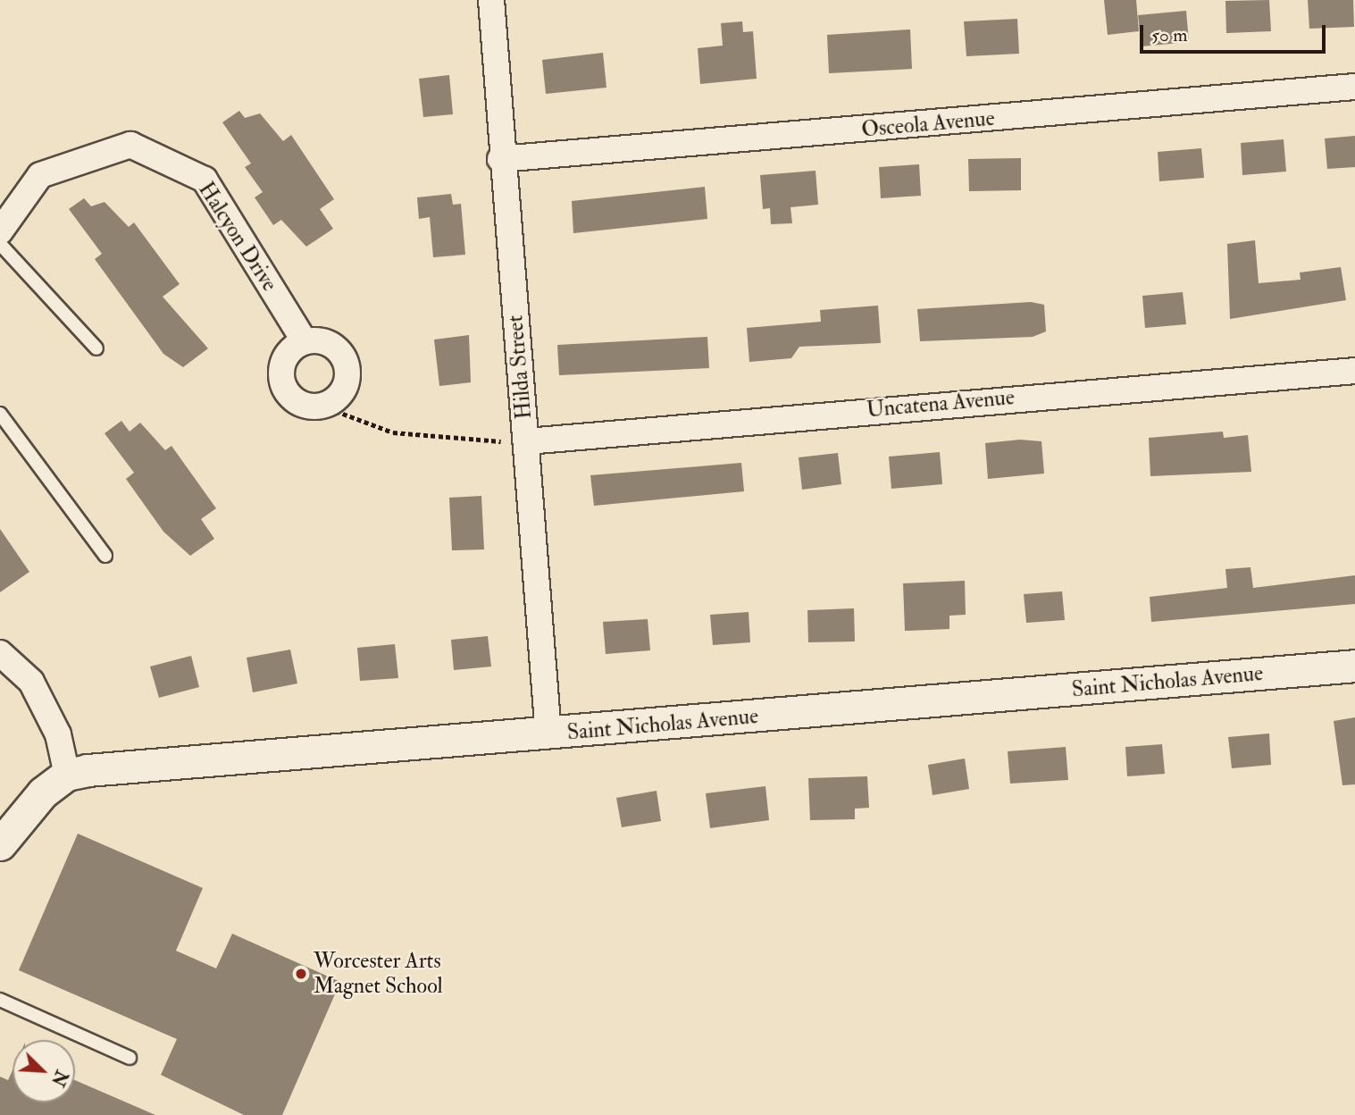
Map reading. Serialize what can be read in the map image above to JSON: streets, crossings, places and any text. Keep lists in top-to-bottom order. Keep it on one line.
{"streets":{"street":["Osceola Avenue","Halcyon Drive","Hilda Street","Uncatena Avenue","Saint Nicholas Avenue"]},"crossings":[["Osceola Avenue","Hilda Street"],["Hilda Street","Uncatena Avenue"],["Hilda Street","Saint Nicholas Avenue"]],"places":["Worcester Arts Magnet School"],"scale_bar":"50 m","north":"bottom right"}
